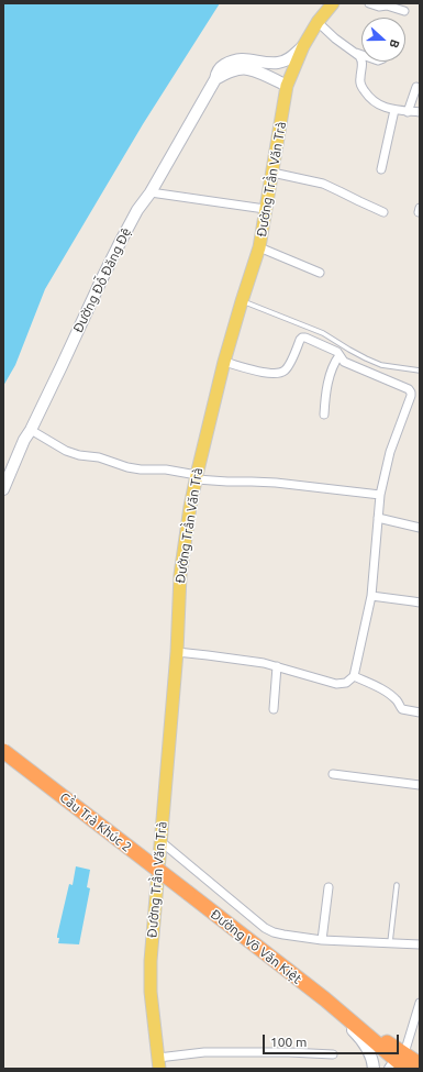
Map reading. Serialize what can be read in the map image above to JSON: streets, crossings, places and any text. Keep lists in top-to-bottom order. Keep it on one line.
{"streets":{"highway":["Cầu Trà Khúc 2","Đường Võ Văn Kiệt"],"main road":["Đường Trần Văn Trà"],"street":["Đường Đỗ Đăng Đệ"]},"crossings":[["Đường Trần Văn Trà","Đường Đỗ Đăng Đệ"],["Cầu Trà Khúc 2","Đường Võ Văn Kiệt"]],"scale_bar":"100 m","north":"right"}
